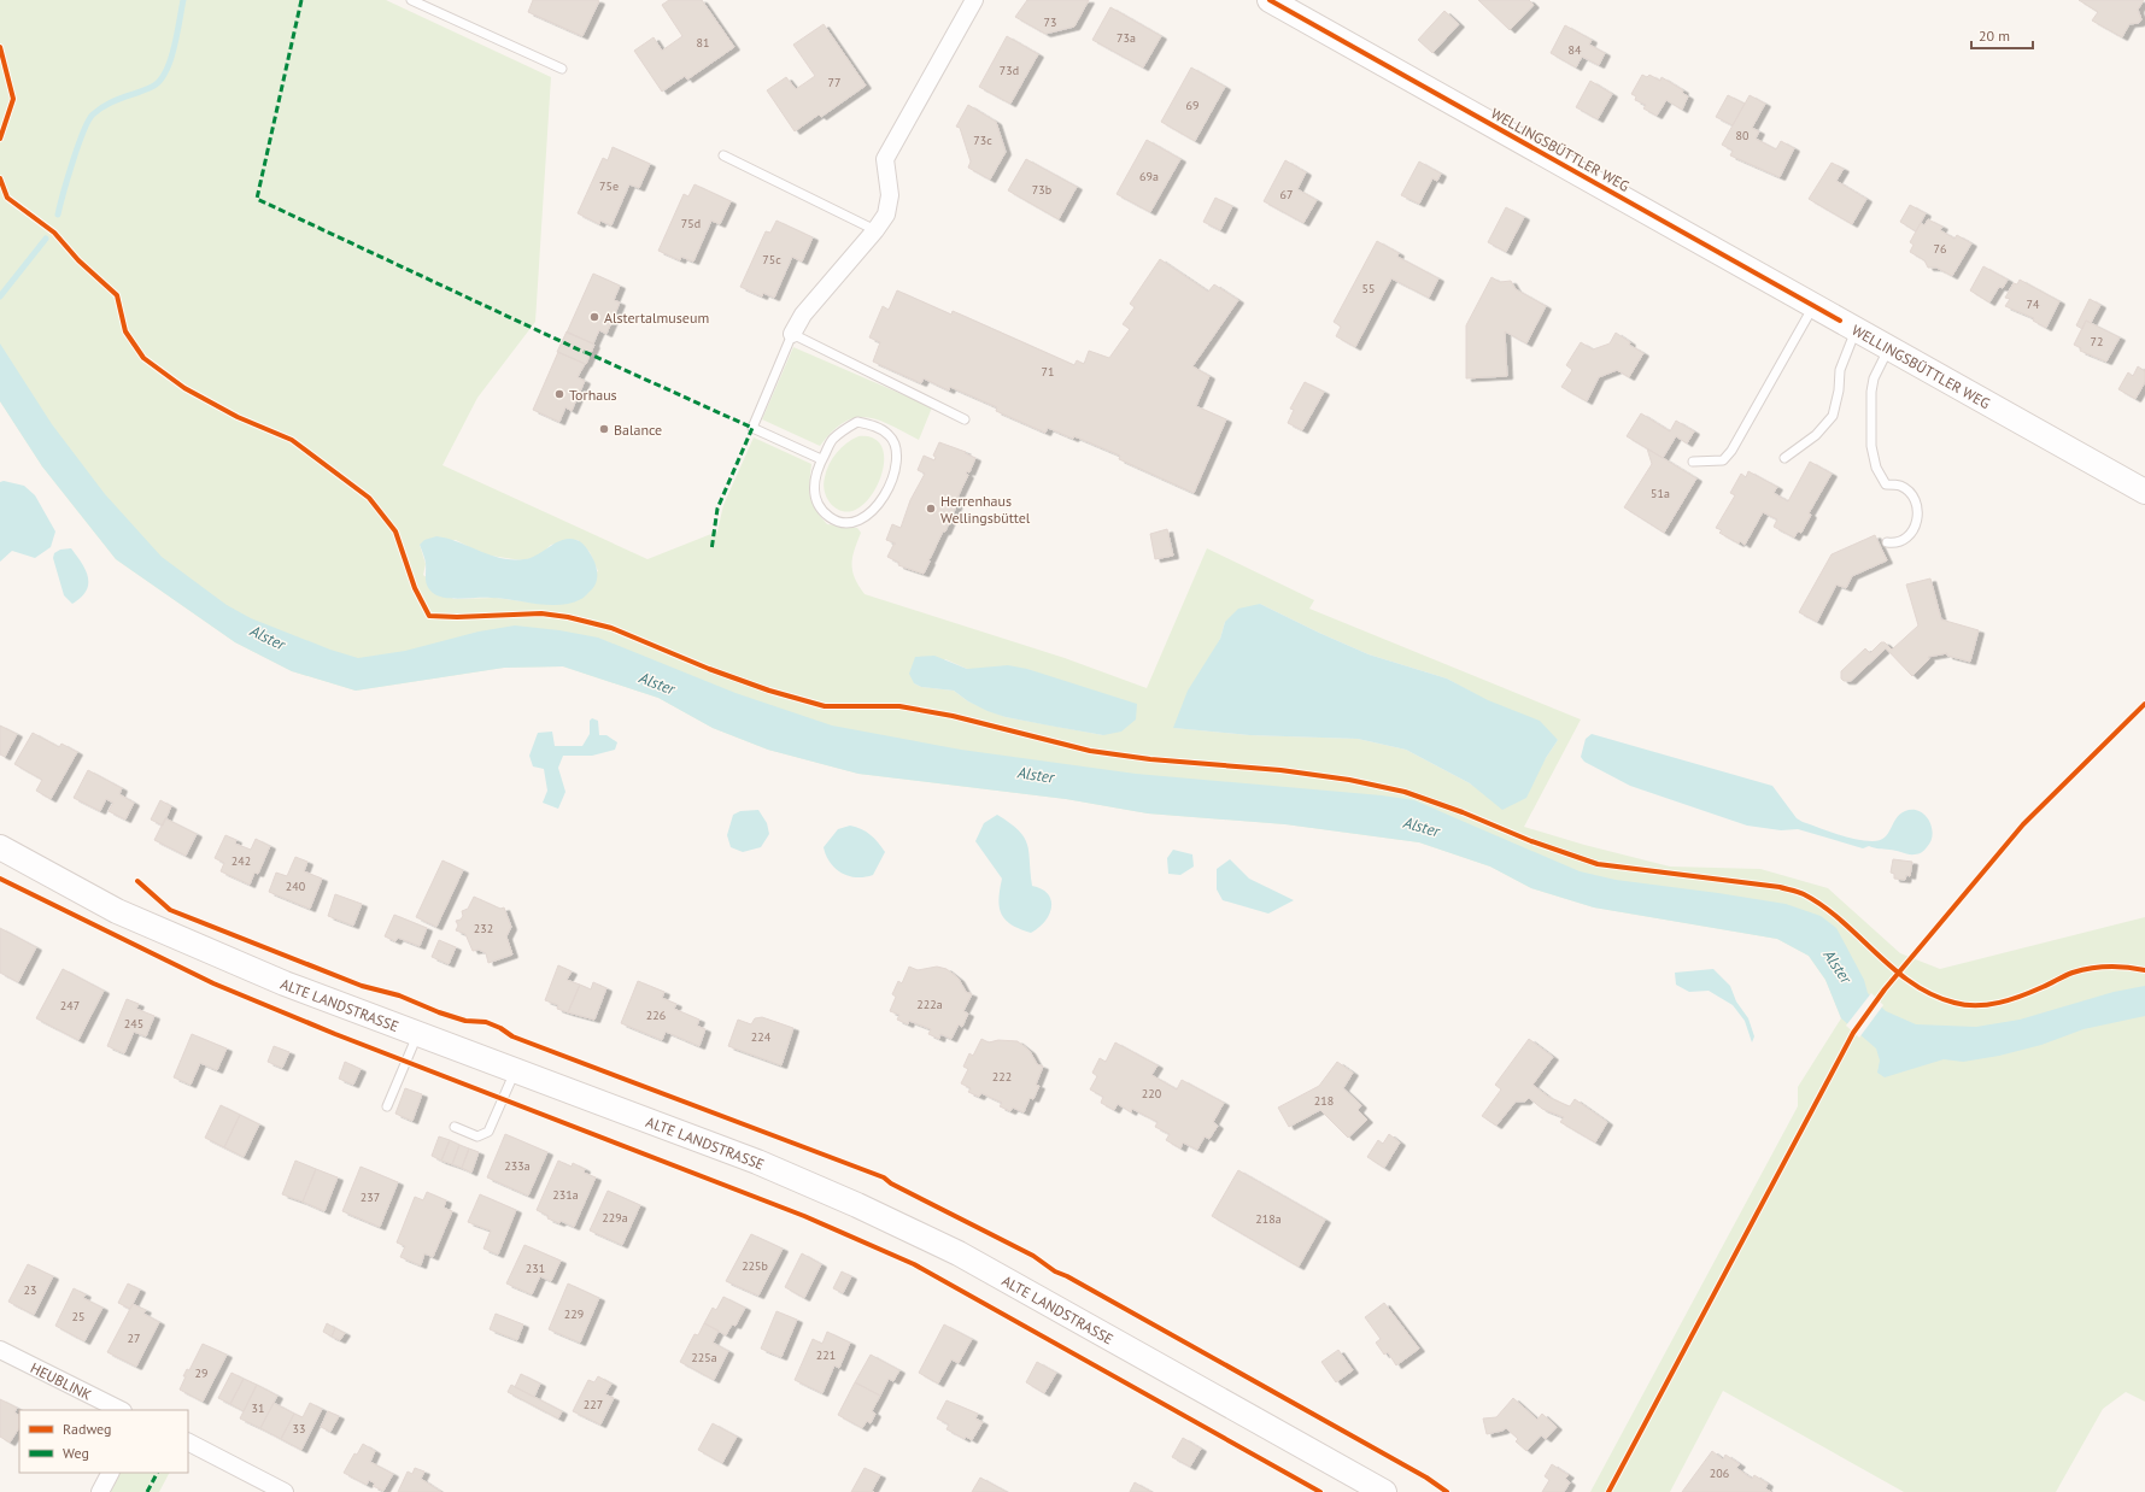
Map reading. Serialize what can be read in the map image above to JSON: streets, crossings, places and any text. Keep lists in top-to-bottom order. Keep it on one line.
{"streets":{"main road":["WELLINGSBÜTTLER WEG","ALTE LANDSTRASSE"],"street":["HEUBLINK"]},"water":["Alster"],"places":["Alstertalmuseum","Torhaus","Balance","Herrenhaus Wellingsbüttel"],"house_numbers":["73","73a","81","84","73d","77","69","80","73c","69a","75e","73b","67","75d","76","75c","55","74","72","71","51a","242","240","232","222a","247","226","245","224","222","220","218","233a","231a","237","229a","218a","225b","231","23","229","25","27","221","225a","29","227","31","33","206"],"legend":["Radweg","Weg"],"scale_bar":"20 m"}
